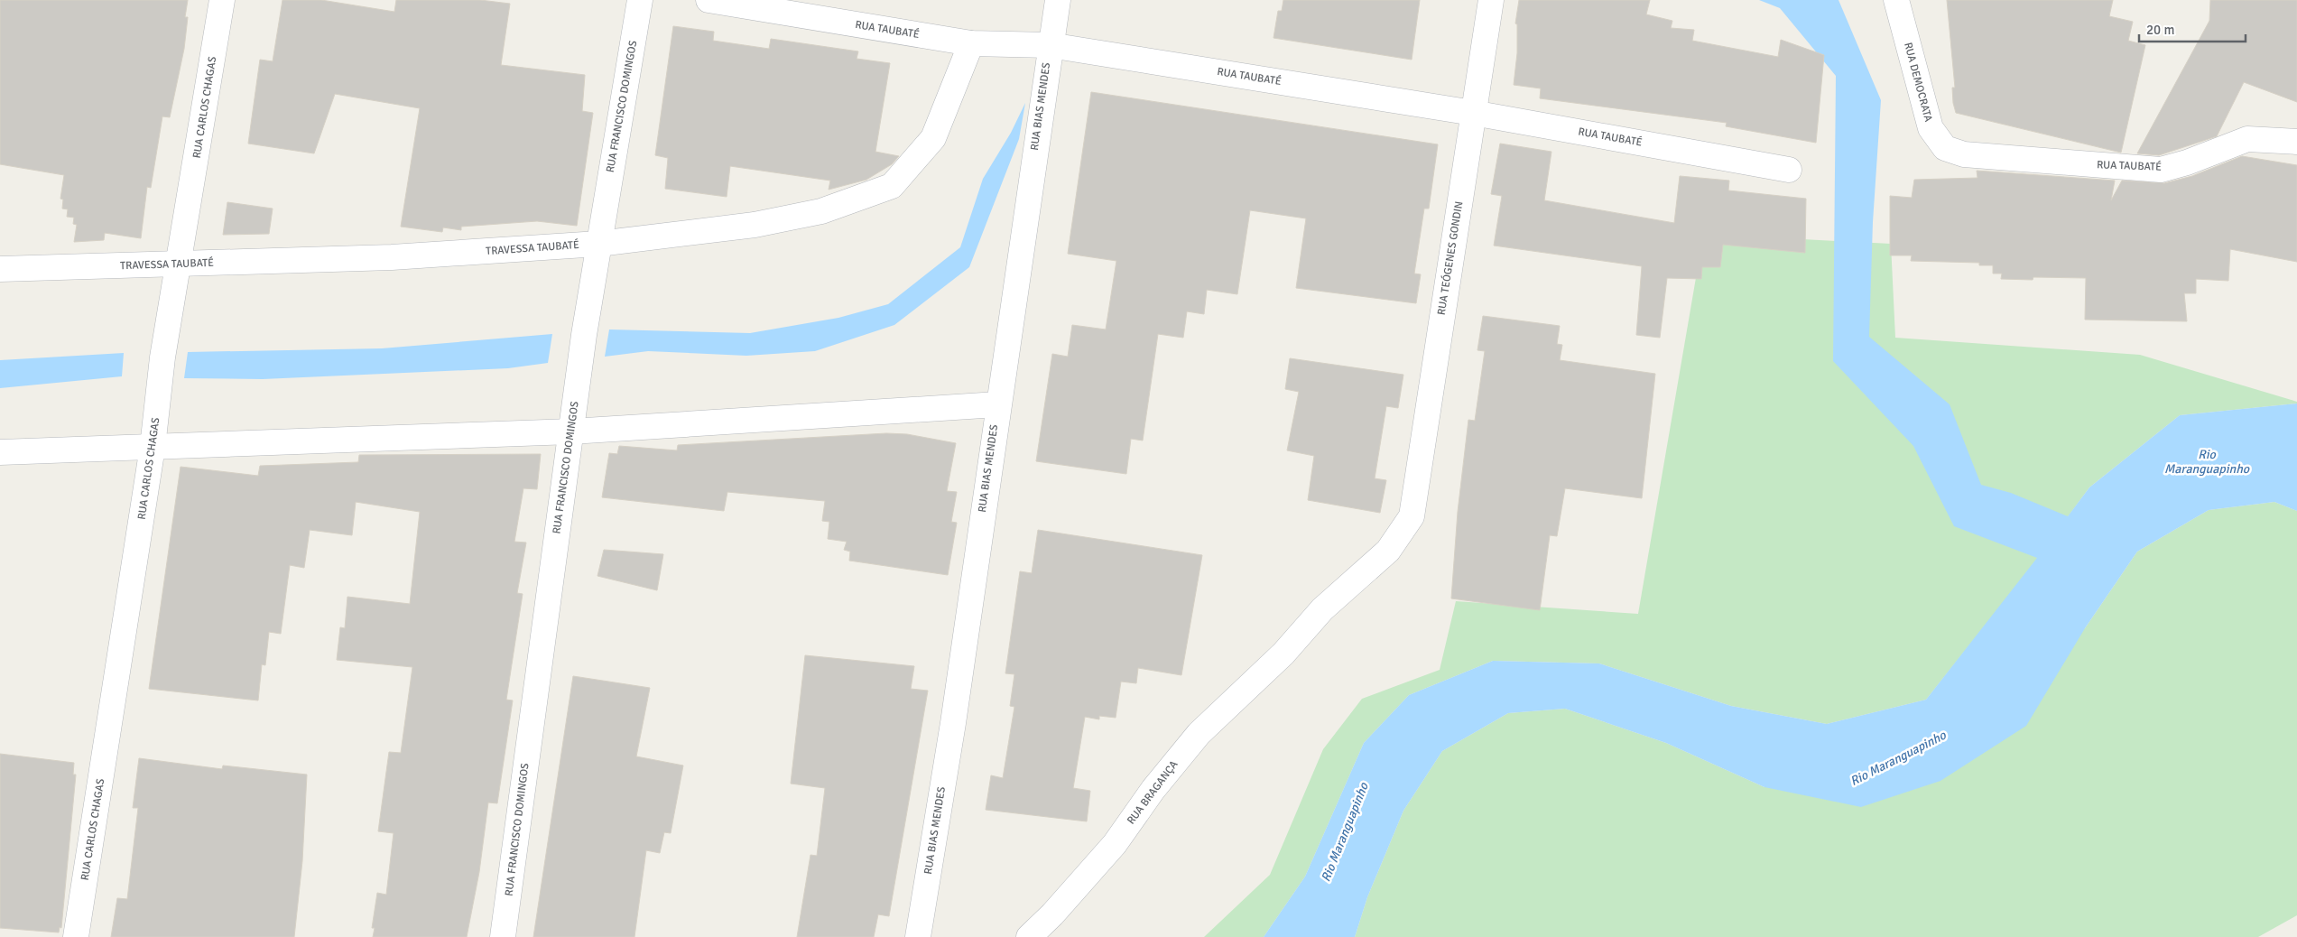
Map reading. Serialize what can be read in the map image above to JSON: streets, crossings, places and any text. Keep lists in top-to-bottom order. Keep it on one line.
{"streets":{"street":["RUA TAUBATÉ","RUA DEMOCRATA","RUA FRANCISCO DOMINGOS","RUA BIAS MENDES","RUA CARLOS CHAGAS","TRAVESSA TAUBATÉ","RUA TEÓGENES GONDIN","RUA BRAGANÇA"]},"crossings":[["RUA TAUBATÉ","RUA DEMOCRATA"],["RUA TAUBATÉ","RUA BIAS MENDES"],["RUA TAUBATÉ","TRAVESSA TAUBATÉ"],["RUA TAUBATÉ","RUA TEÓGENES GONDIN"],["RUA FRANCISCO DOMINGOS","TRAVESSA TAUBATÉ"],["RUA CARLOS CHAGAS","TRAVESSA TAUBATÉ"],["RUA TEÓGENES GONDIN","RUA BRAGANÇA"]],"water":["Rio Maranguapinho"],"scale_bar":"20 m"}
